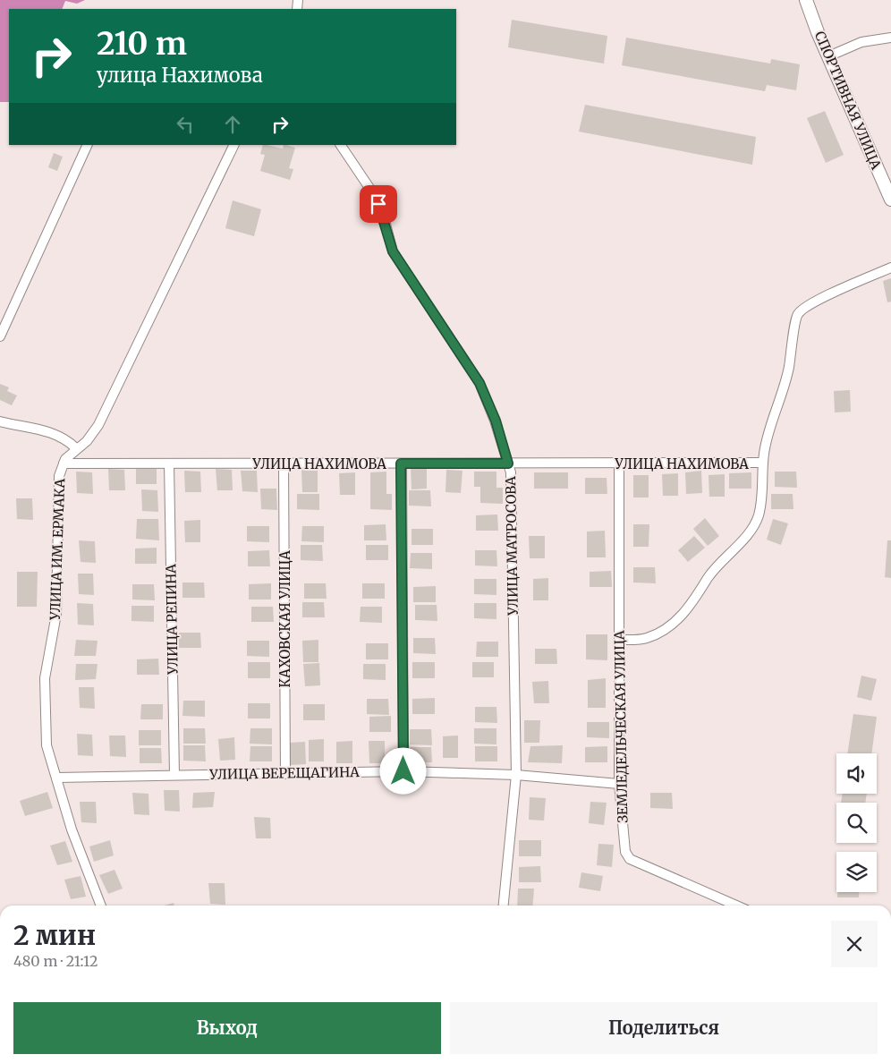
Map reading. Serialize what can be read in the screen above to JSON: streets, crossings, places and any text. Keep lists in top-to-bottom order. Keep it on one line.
{"streets":{"street":["СПОРТИВНАЯ УЛИЦА","УЛИЦА НАХИМОВА","УЛИЦА МАТРОСОВА","УЛИЦА ИМ. ЕРМАКА","УЛИЦА РЕПИНА","КАХОВСКАЯ УЛИЦА","ЗЕМЛЕДЕЛЬЧЕСКАЯ УЛИЦА","УЛИЦА ВЕРЕЩАГИНА"]},"crossings":[["УЛИЦА НАХИМОВА","УЛИЦА МАТРОСОВА"],["УЛИЦА НАХИМОВА","УЛИЦА ИМ. ЕРМАКА"],["УЛИЦА НАХИМОВА","УЛИЦА РЕПИНА"],["УЛИЦА НАХИМОВА","КАХОВСКАЯ УЛИЦА"],["УЛИЦА НАХИМОВА","ЗЕМЛЕДЕЛЬЧЕСКАЯ УЛИЦА"],["УЛИЦА МАТРОСОВА","УЛИЦА ВЕРЕЩАГИНА"],["УЛИЦА ИМ. ЕРМАКА","УЛИЦА ВЕРЕЩАГИНА"],["УЛИЦА РЕПИНА","УЛИЦА ВЕРЕЩАГИНА"],["КАХОВСКАЯ УЛИЦА","УЛИЦА ВЕРЕЩАГИНА"],["ЗЕМЛЕДЕЛЬЧЕСКАЯ УЛИЦА","УЛИЦА ВЕРЕЩАГИНА"]],"page":{"turn":["210 m","улица Нахимова"],"heading":["2 мин","480 m · 21:12"],"buttons":["Выход","Поделиться"]}}
